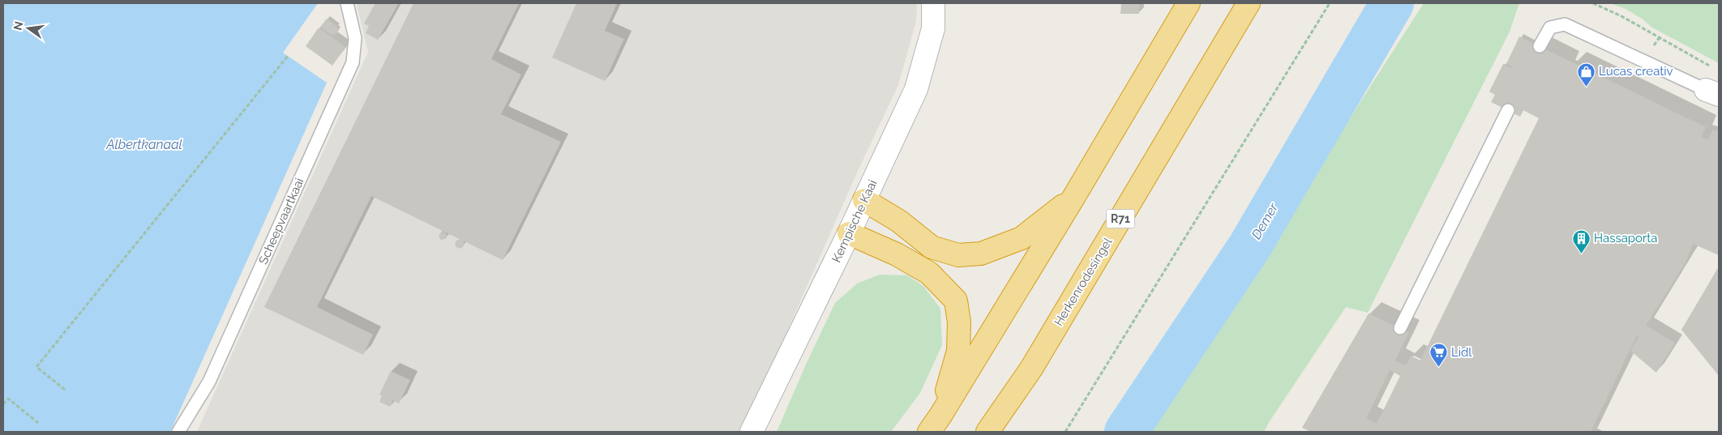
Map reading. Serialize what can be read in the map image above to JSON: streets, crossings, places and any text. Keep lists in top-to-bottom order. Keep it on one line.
{"streets":{"highway":["R71","Herkenrodesingel"],"street":["Kempische Kaai"],"lane":["Scheepvaartkaai"]},"water":["Albertkanaal","Demer"],"places":{"shop":["Lucas creativ"],"building":["Hassaporta"],"supermarket":["Lidl"]},"north":"left"}
